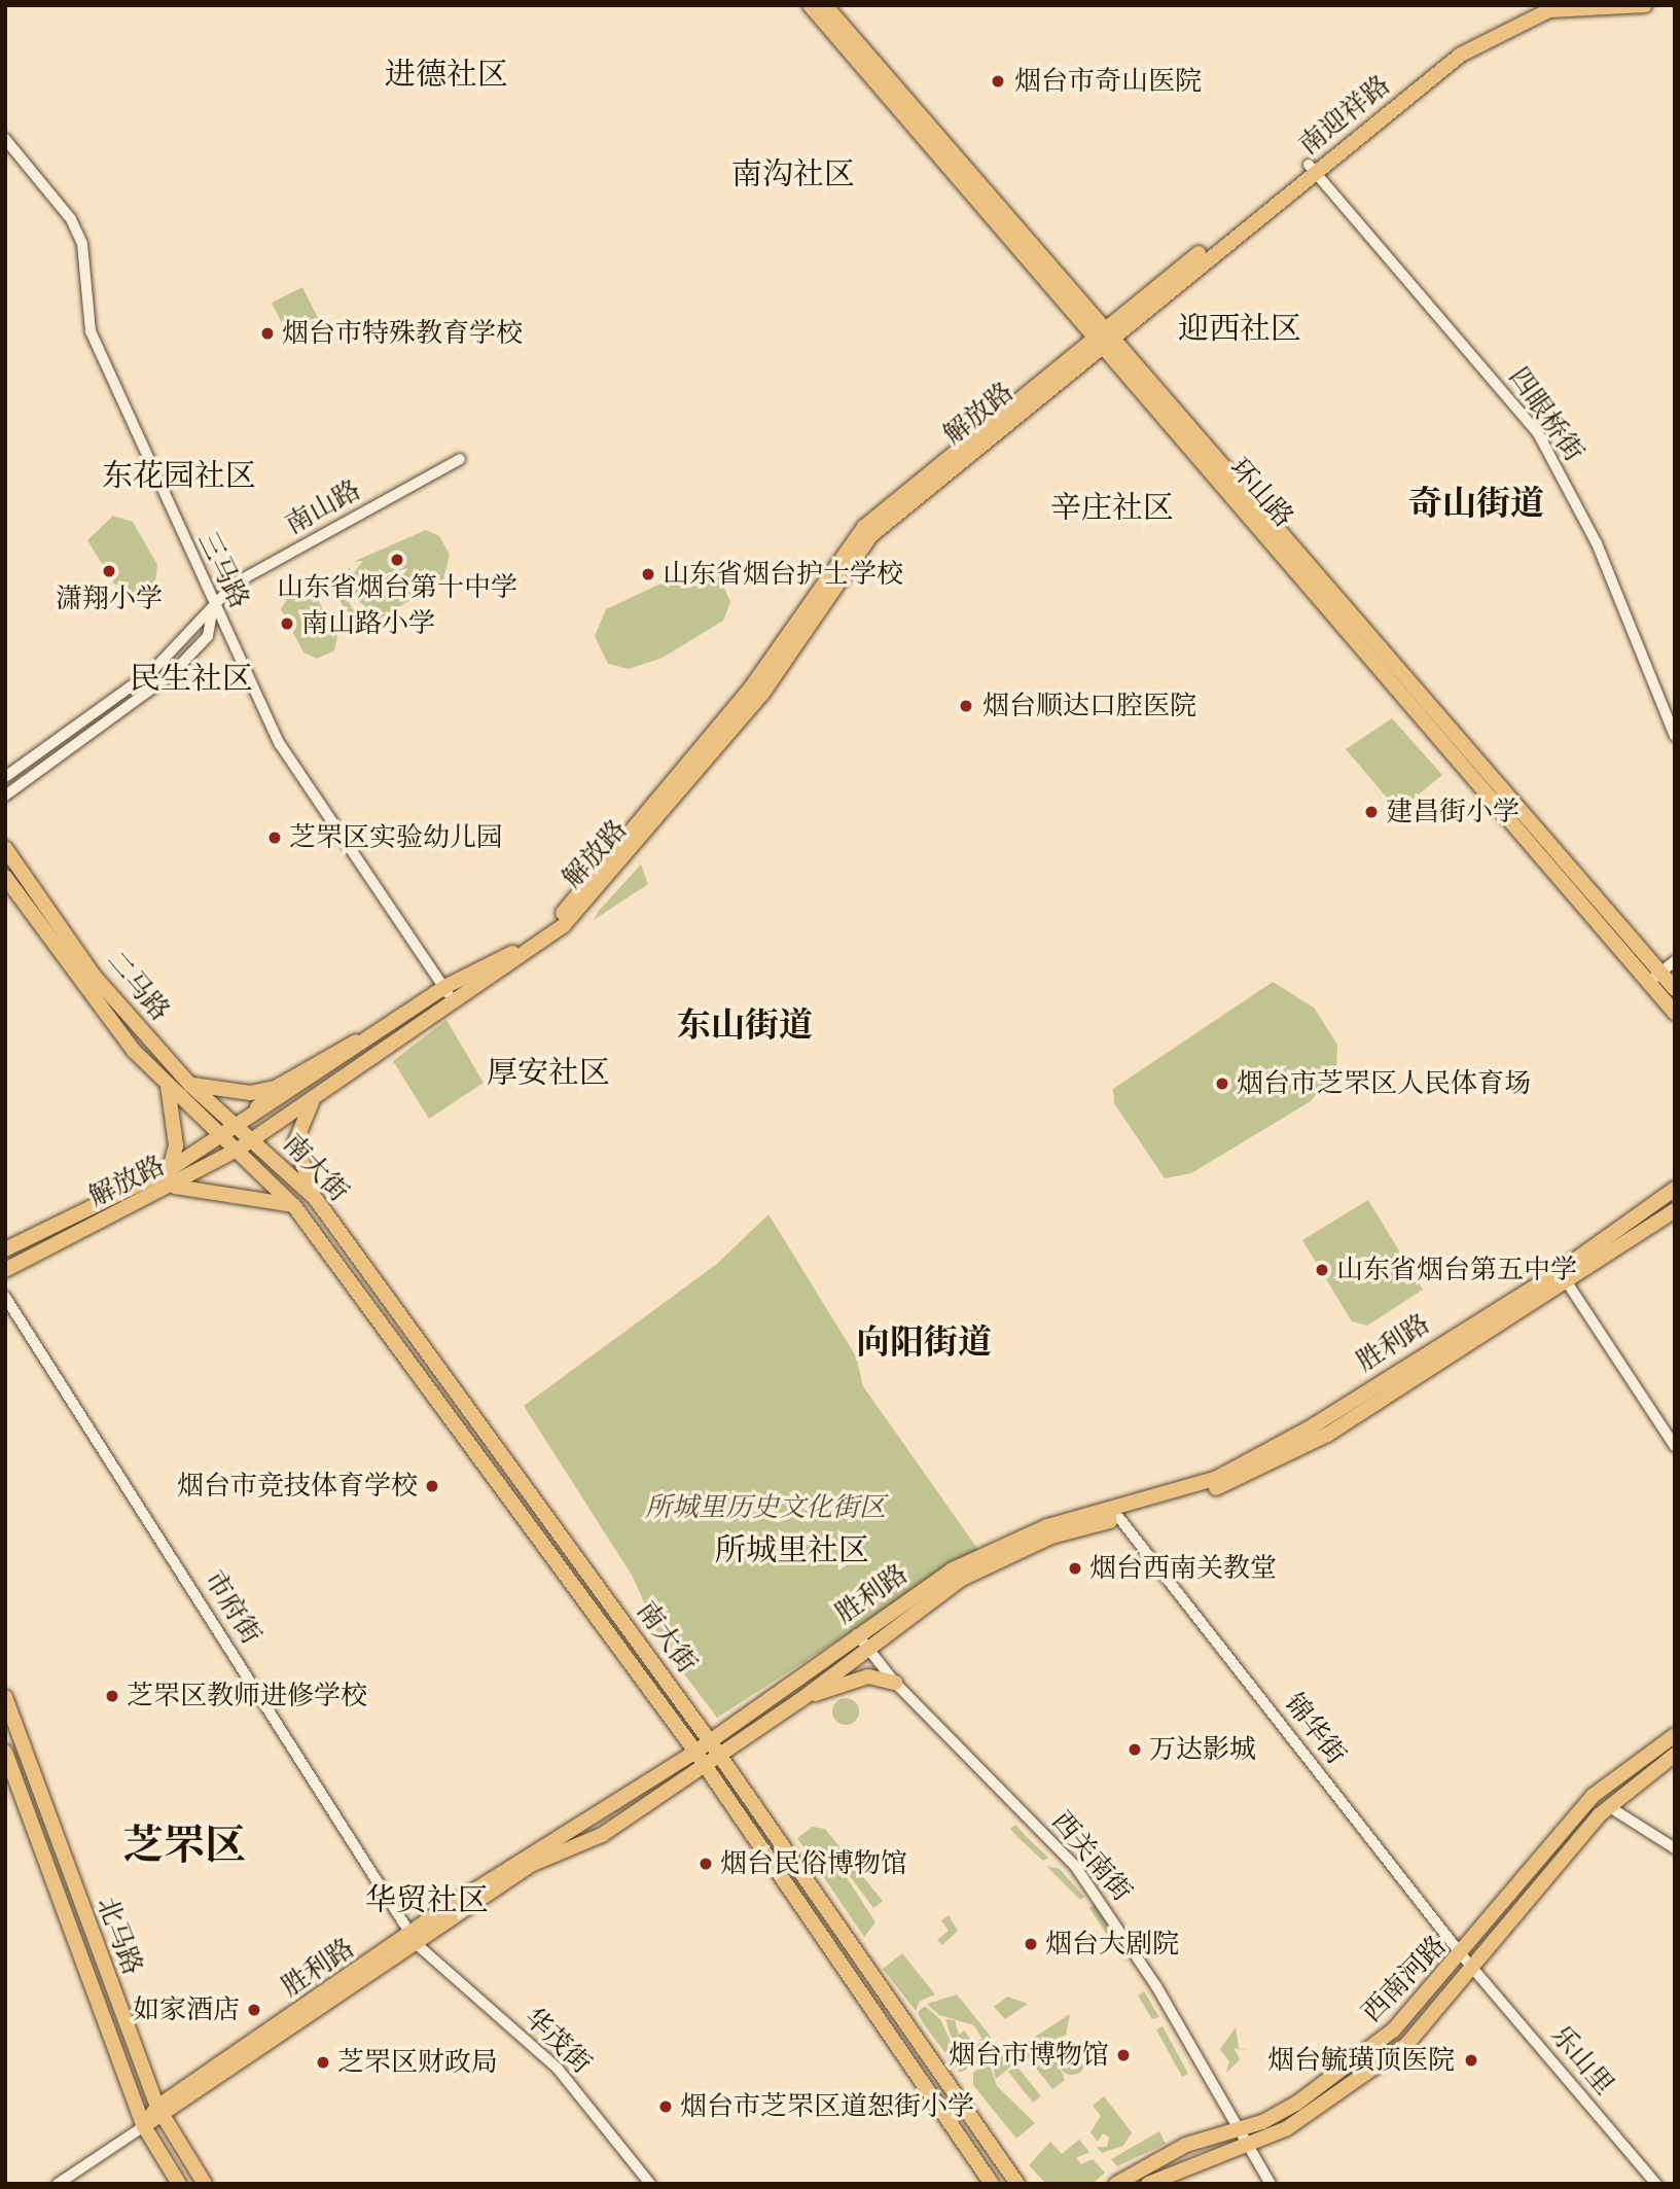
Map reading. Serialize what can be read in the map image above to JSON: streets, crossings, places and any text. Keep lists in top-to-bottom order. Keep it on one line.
{"streets":{"main road":["南迎祥路","解放路","环山路","二马路","南大街","胜利路","北马路","西南河路"],"street":["四眼桥街","南山路","三马路","市府街","锦华街","西关南街","华茂街","乐山里"]},"crossings":[["南迎祥路","解放路"],["南迎祥路","四眼桥街"],["南迎祥路","环山路"],["解放路","环山路"],["解放路","三马路"],["解放路","二马路"],["解放路","南大街"],["南山路","三马路"],["二马路","南大街"],["南大街","胜利路"],["胜利路","市府街"],["胜利路","锦华街"],["胜利路","西关南街"],["胜利路","北马路"],["胜利路","华茂街"],["市府街","华茂街"],["锦华街","西南河路"],["锦华街","乐山里"],["西关南街","西南河路"],["西南河路","乐山里"]],"districts":["进德社区","南沟社区","迎西社区","东花园社区","奇山街道","辛庄社区","民生社区","东山街道","厚安社区","向阳街道","所城里社区","芝罘区","华贸社区"],"parks":["所城里历史文化街区"],"places":["烟台市奇山医院","烟台市特殊教育学校","山东省烟台第十中学","潇翔小学","山东省烟台护士学校","南山路小学","烟台顺达口腔医院","建昌街小学","芝罘区实验幼儿园","烟台市芝罘区人民体育场","山东省烟台第五中学","烟台市竞技体育学校","烟台西南关教堂","芝罘区教师进修学校","万达影城","烟台民俗博物馆","烟台大剧院","如家酒店","烟台市博物馆","烟台毓璜顶医院","芝罘区财政局","烟台市芝罘区道恕街小学"]}
